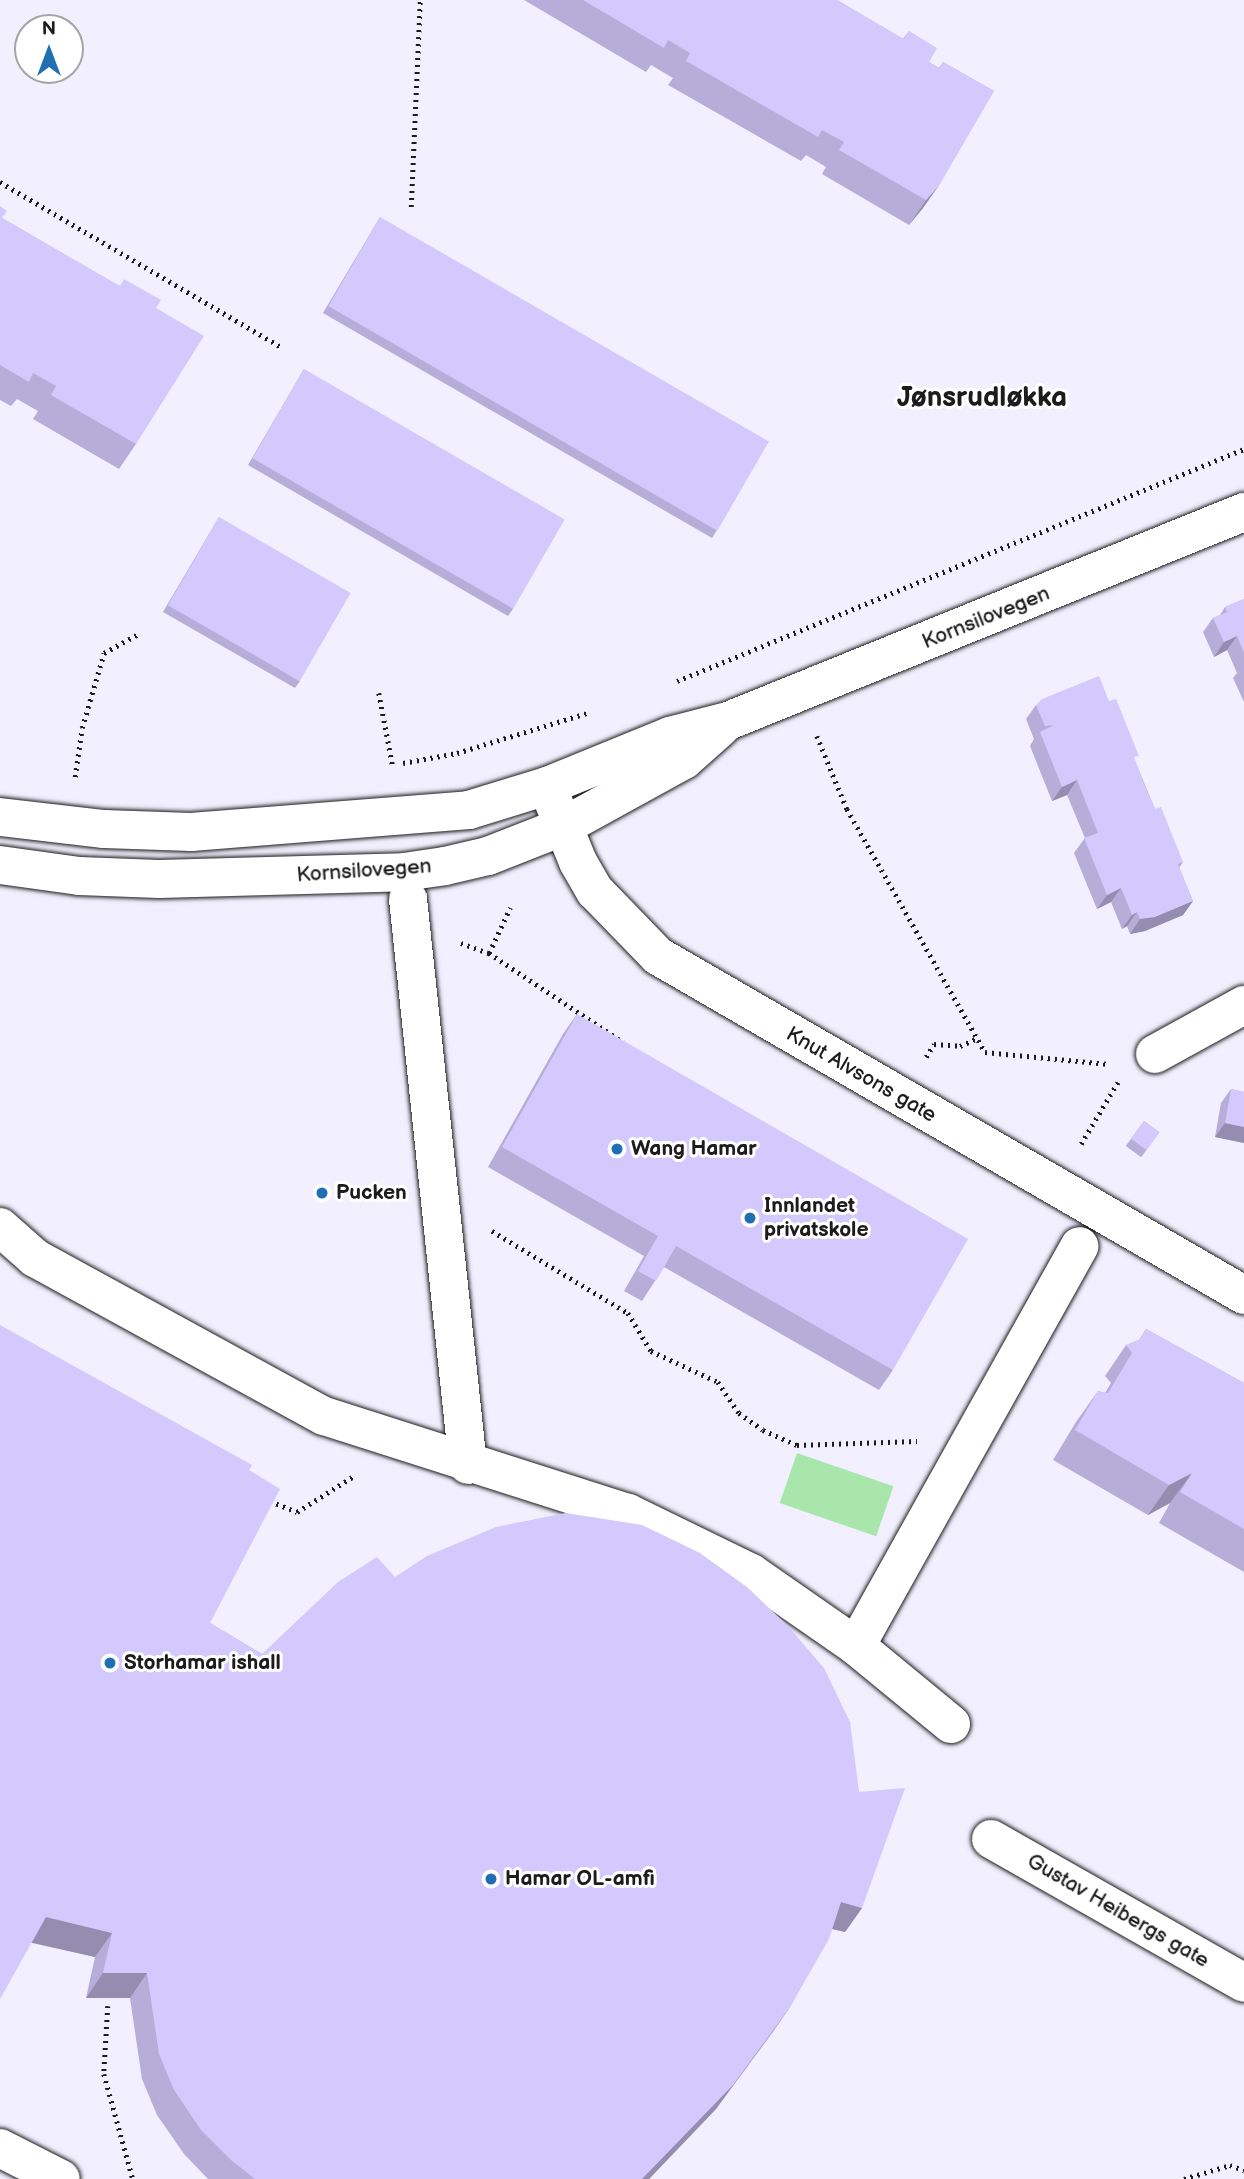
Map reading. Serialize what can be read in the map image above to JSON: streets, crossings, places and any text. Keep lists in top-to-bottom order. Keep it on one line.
{"streets":{"main road":["Kornsilovegen","Knut Alvsons gate","Gustav Heibergs gate"]},"crossings":[["Kornsilovegen","Knut Alvsons gate"]],"districts":["Jønsrudløkka"],"places":["Wang Hamar","Pucken","Innlandet privatskole","Storhamar ishall","Hamar OL-amfi"],"north":"top"}
